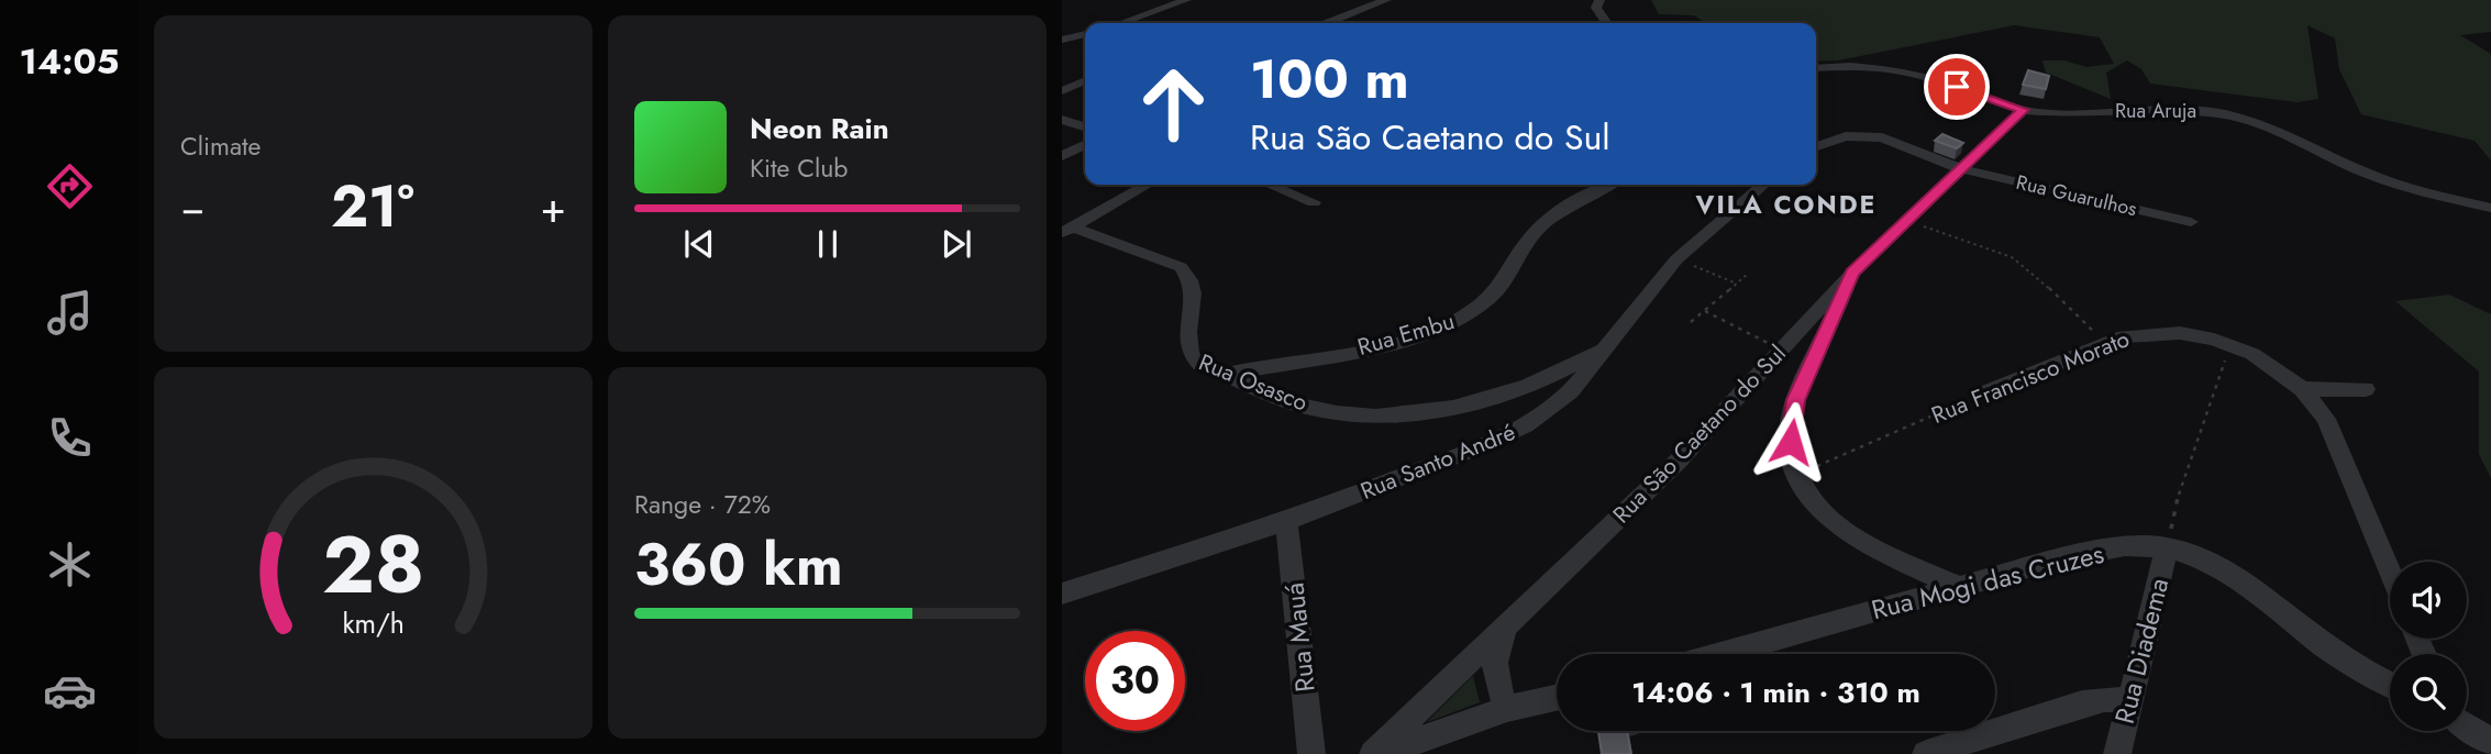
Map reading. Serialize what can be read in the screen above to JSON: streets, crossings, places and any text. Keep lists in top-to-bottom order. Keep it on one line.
{"streets":{"street":["Rua Aruja","Rua Guarulhos","Rua Embu","Rua Francisco Morato","Rua Osasco","Rua São Caetano do Sul","Rua Santo André","Rua Mogi das Cruzes","Rua Mauá","Rua Diadema"]},"crossings":[["Rua Aruja","Rua São Caetano do Sul"],["Rua Guarulhos","Rua São Caetano do Sul"],["Rua Embu","Rua Osasco"],["Rua Osasco","Rua Santo André"],["Rua Santo André","Rua Mauá"],["Rua Mogi das Cruzes","Rua Diadema"]],"districts":["VILA CONDE"],"page":{"tabs":"14:05","tile":["Climate",["Range · 72%","360 km"]],"turn":["100 m","Rua São Caetano do Sul"],"song":["Neon Rain","Kite Club"],"heat":["−","21°","+"],"limit":"30","trip":"14:06 · 1 min · 310 m","gauge":["28","km/h"]}}
